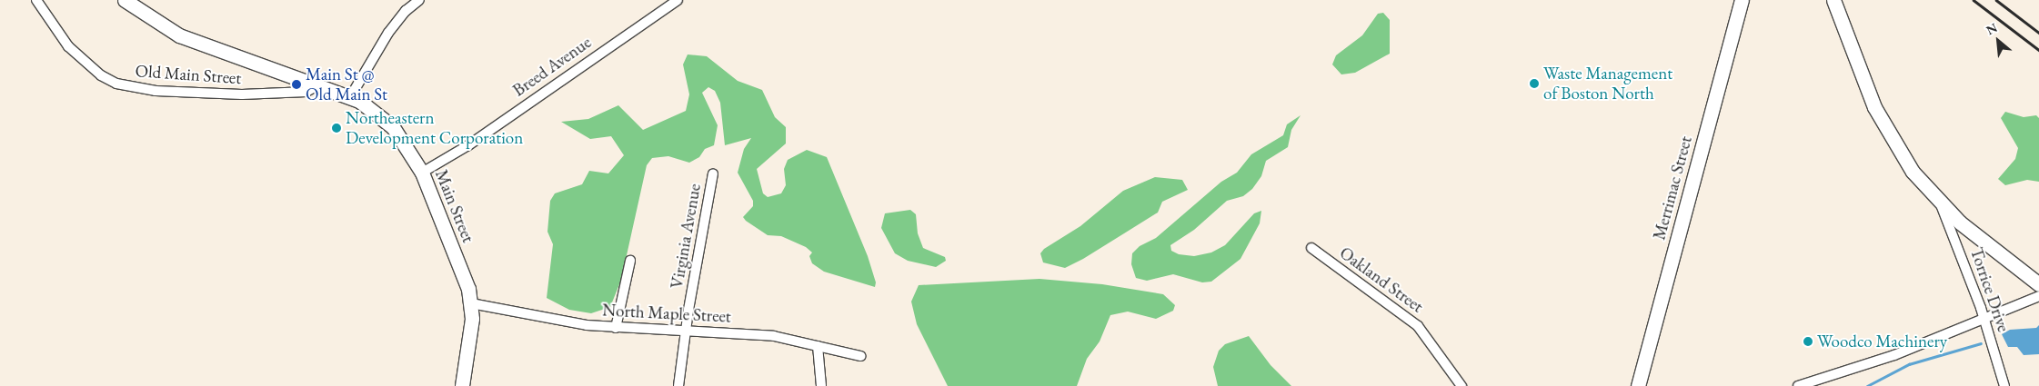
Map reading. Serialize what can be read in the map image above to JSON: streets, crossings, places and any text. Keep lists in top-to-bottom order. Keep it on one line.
{"streets":{"main road":["Merrimac Street","Main Street"],"street":["Breed Avenue","Old Main Street","Virginia Avenue","Oakland Street","Torrice Drive","North Maple Street"]},"crossings":[["Breed Avenue","Main Street"],["Old Main Street","Main Street"],["Main Street","North Maple Street"],["Virginia Avenue","North Maple Street"]],"places":["Waste Management of Boston North","Main St @ Old Main St","Northeastern Development Corporation","Woodco Machinery"],"north":"top left"}
